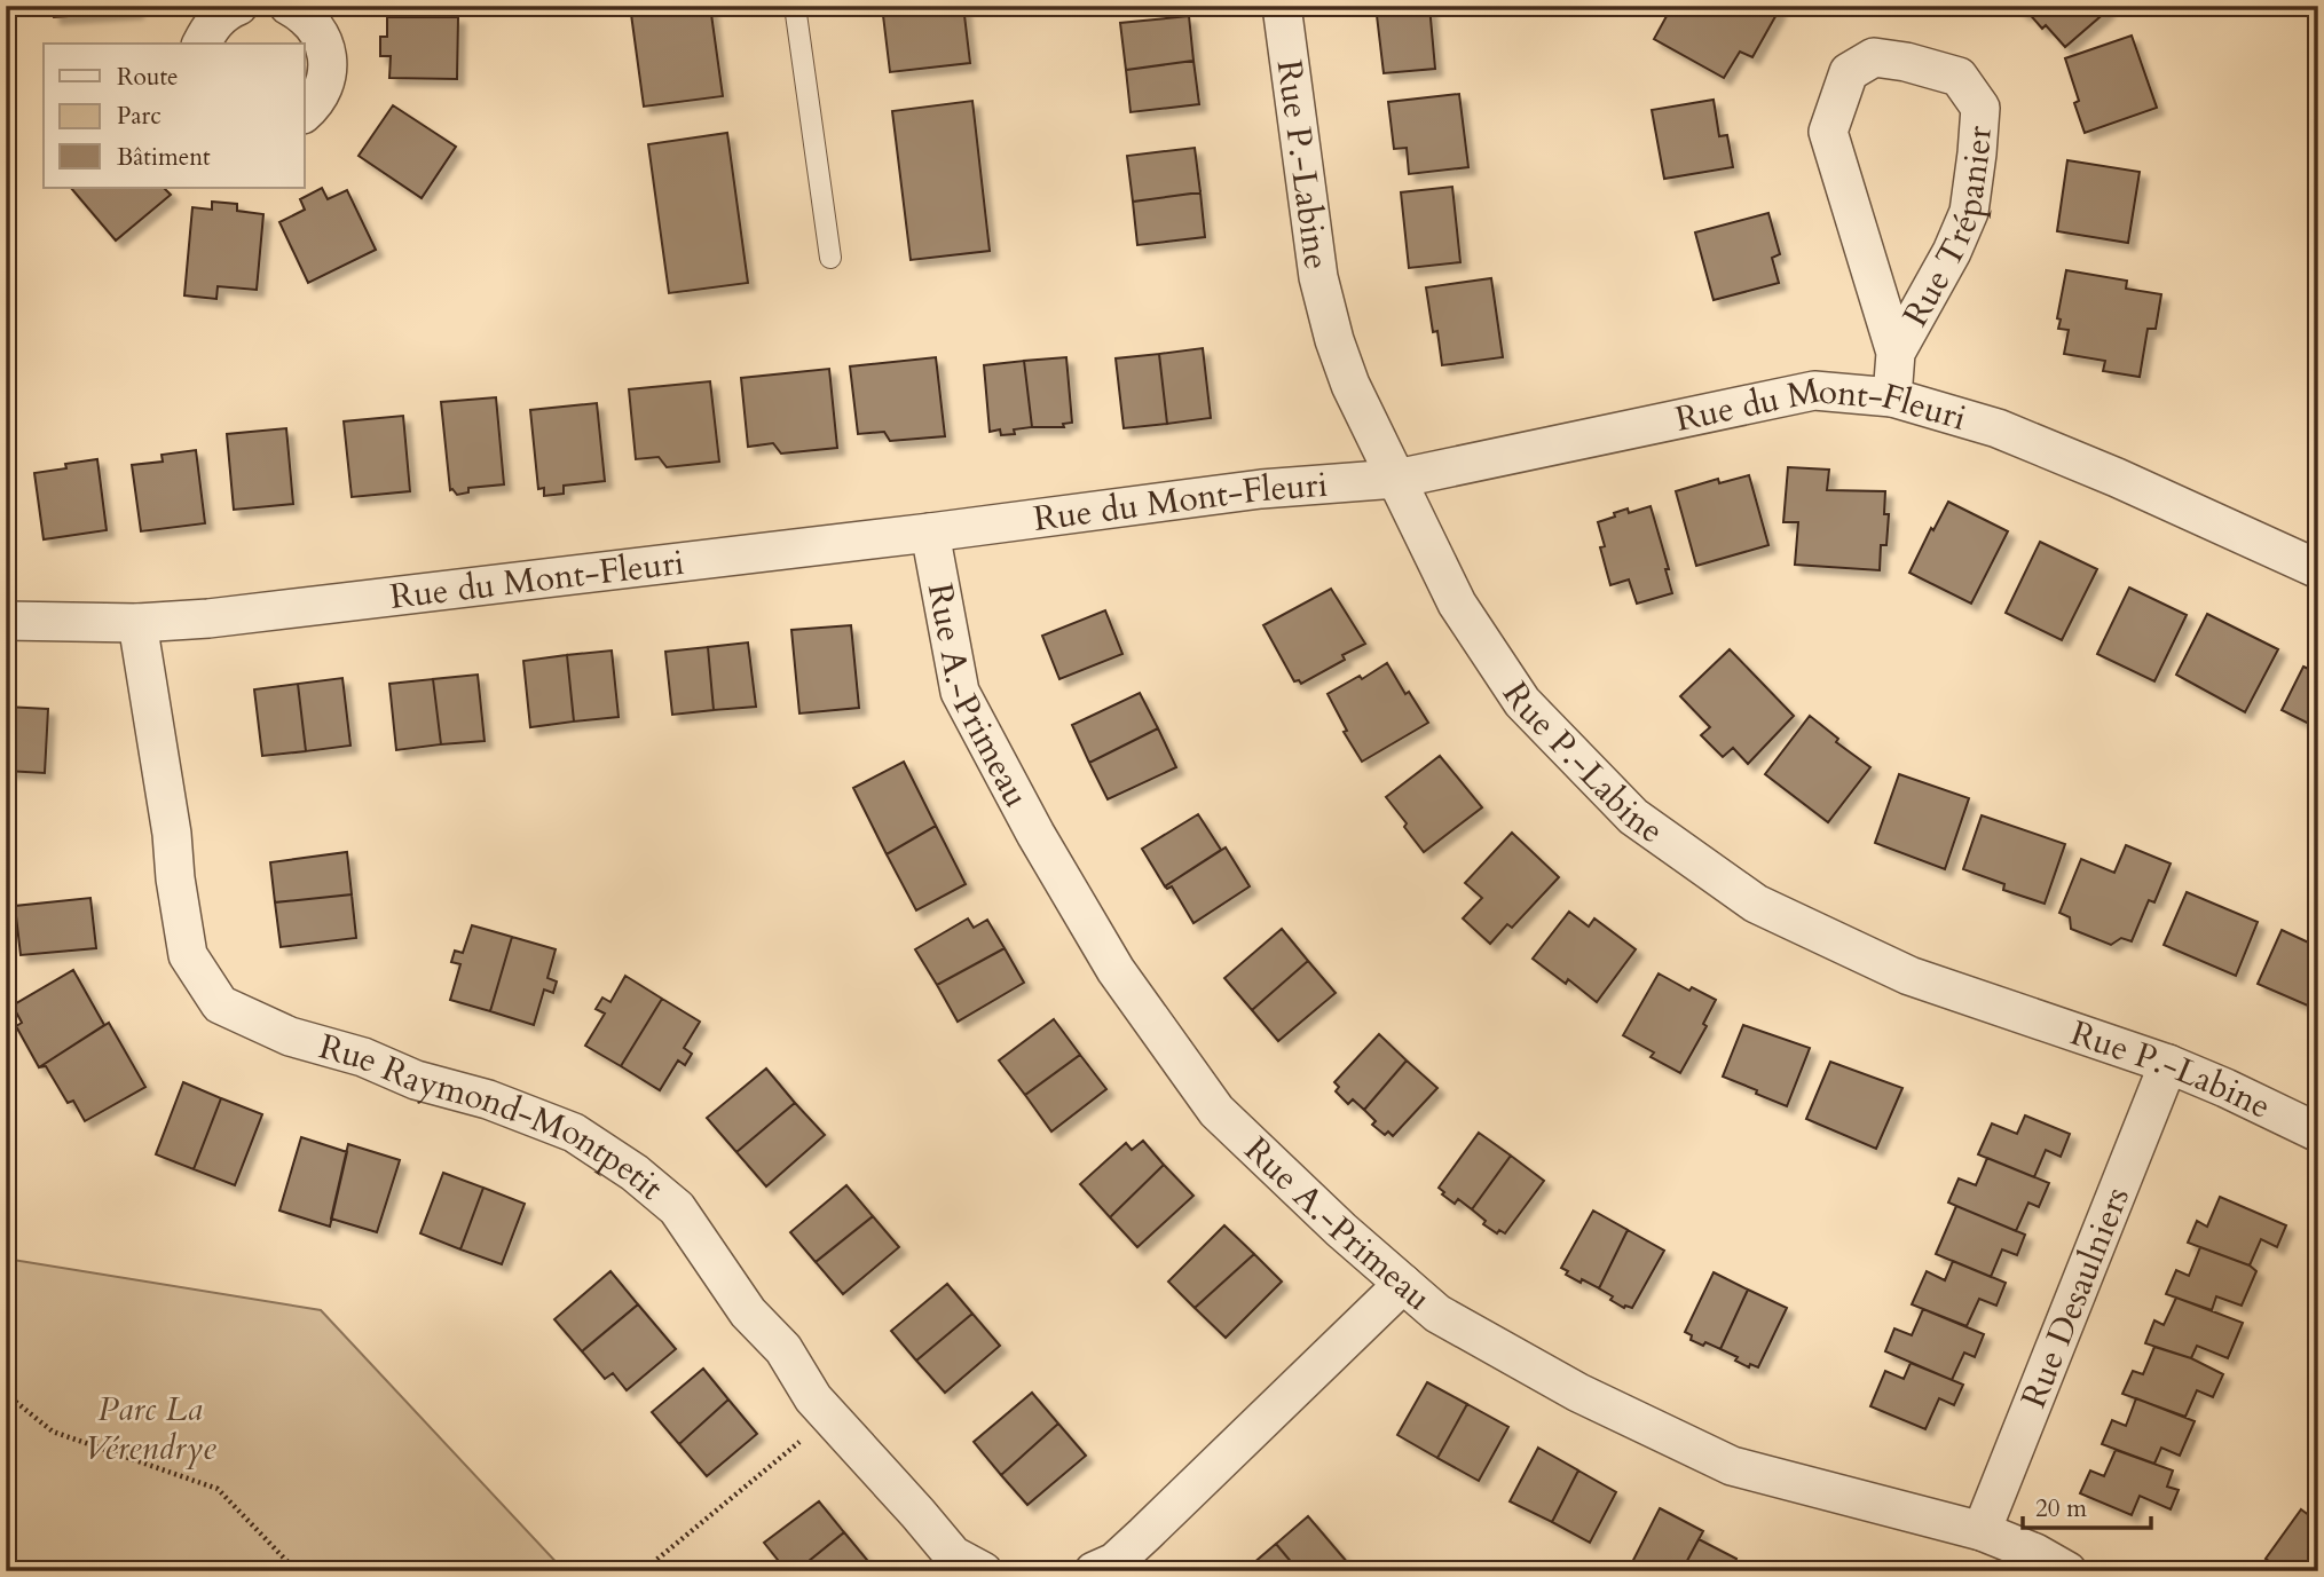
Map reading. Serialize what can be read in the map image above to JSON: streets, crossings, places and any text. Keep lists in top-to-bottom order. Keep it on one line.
{"streets":{"street":["Rue P.-Labine","Rue Trépanier","Rue du Mont-Fleuri","Rue A.-Primeau","Rue Raymond-Montpetit","Rue Desaulniers"]},"crossings":[["Rue P.-Labine","Rue du Mont-Fleuri"],["Rue P.-Labine","Rue Desaulniers"],["Rue Trépanier","Rue du Mont-Fleuri"],["Rue du Mont-Fleuri","Rue A.-Primeau"],["Rue du Mont-Fleuri","Rue Raymond-Montpetit"],["Rue A.-Primeau","Rue Desaulniers"]],"parks":["Parc La Vérendrye"],"legend":["Route","Parc","Bâtiment"],"scale_bar":"20 m"}
